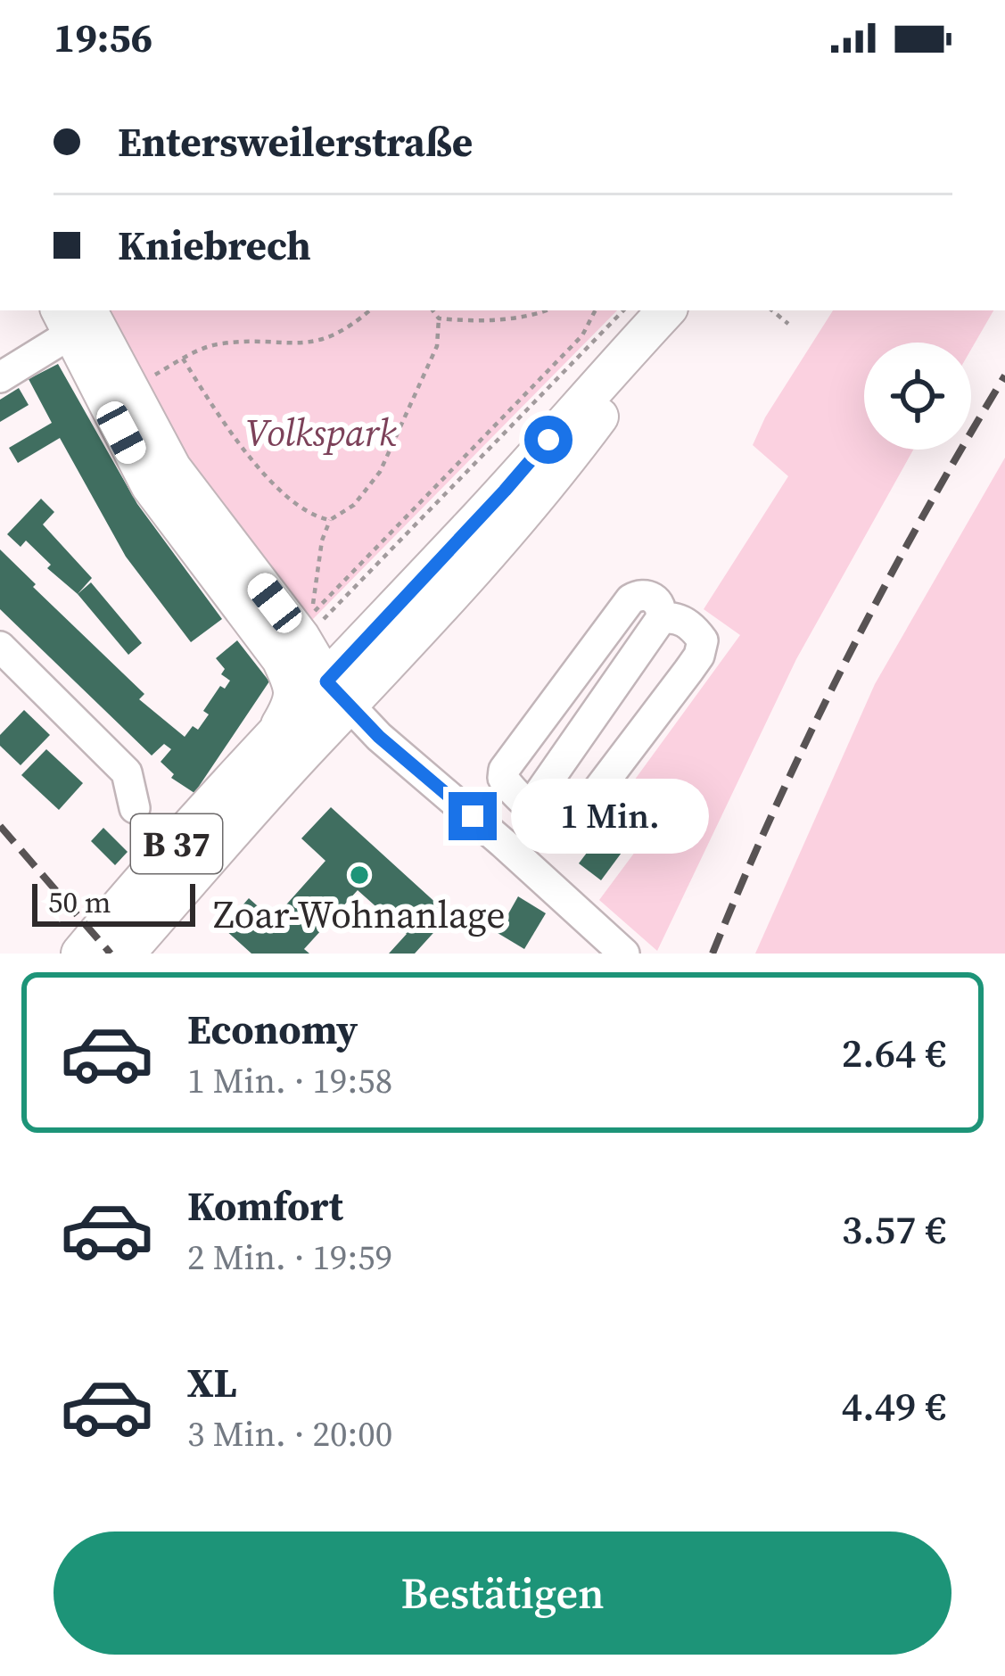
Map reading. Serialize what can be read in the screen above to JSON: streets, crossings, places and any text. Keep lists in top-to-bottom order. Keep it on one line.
{"streets":{"main road":["B 37"]},"parks":["Volkspark"],"places":["Zoar-Wohnanlage"],"scale_bar":"50 m","page":{"status":"19:56","banner":["Entersweilerstraße","Kniebrech"],"bubble":"1 Min.","scale":"50 m","list":[{"name":"Economy","note":"1 Min. · 19:58","value":"2.64 €"},{"name":"Komfort","note":"2 Min. · 19:59","value":"3.57 €"},{"name":"XL","note":"3 Min. · 20:00","value":"4.49 €"}],"buttons":"Bestätigen"}}
